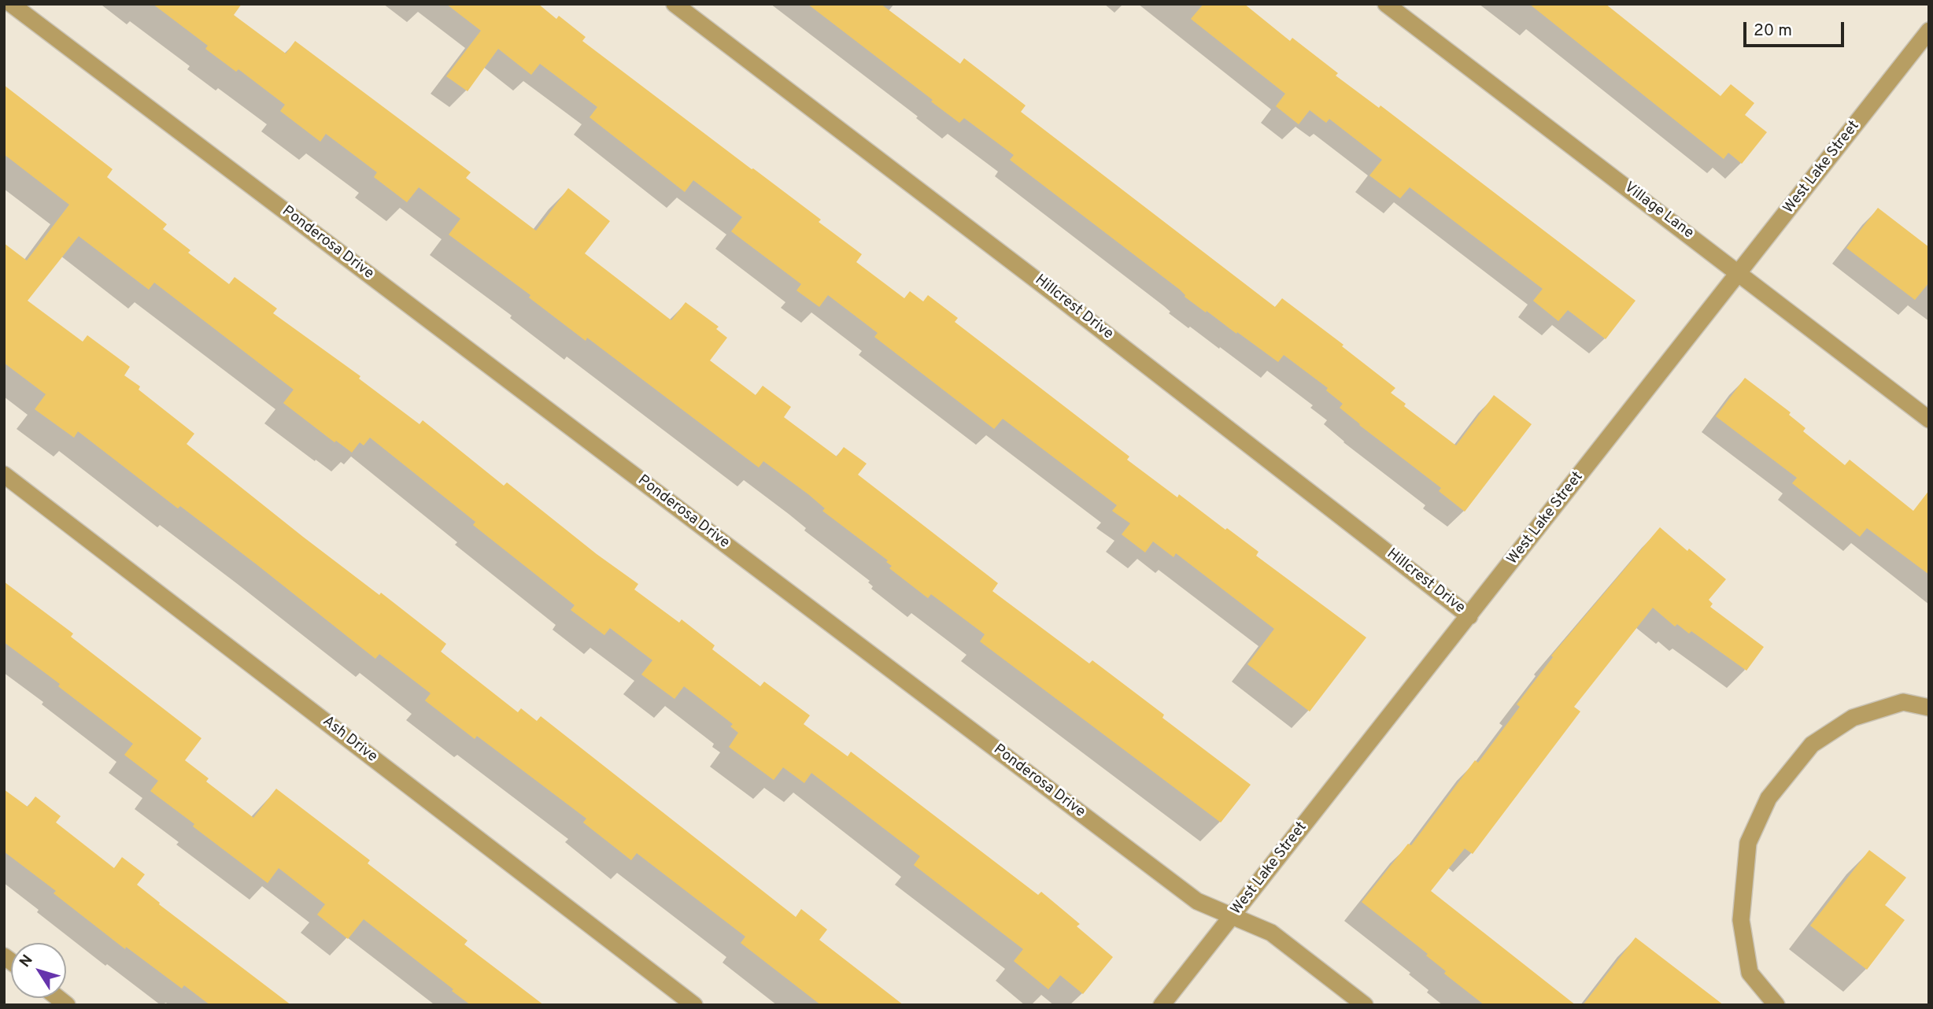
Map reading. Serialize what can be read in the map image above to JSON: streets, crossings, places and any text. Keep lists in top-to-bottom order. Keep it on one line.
{"streets":{"street":["West Lake Street","Village Lane","Ponderosa Drive","Hillcrest Drive","Ash Drive"]},"crossings":[["West Lake Street","Village Lane"],["West Lake Street","Ponderosa Drive"],["West Lake Street","Hillcrest Drive"]],"scale_bar":"20 m","north":"top left"}
